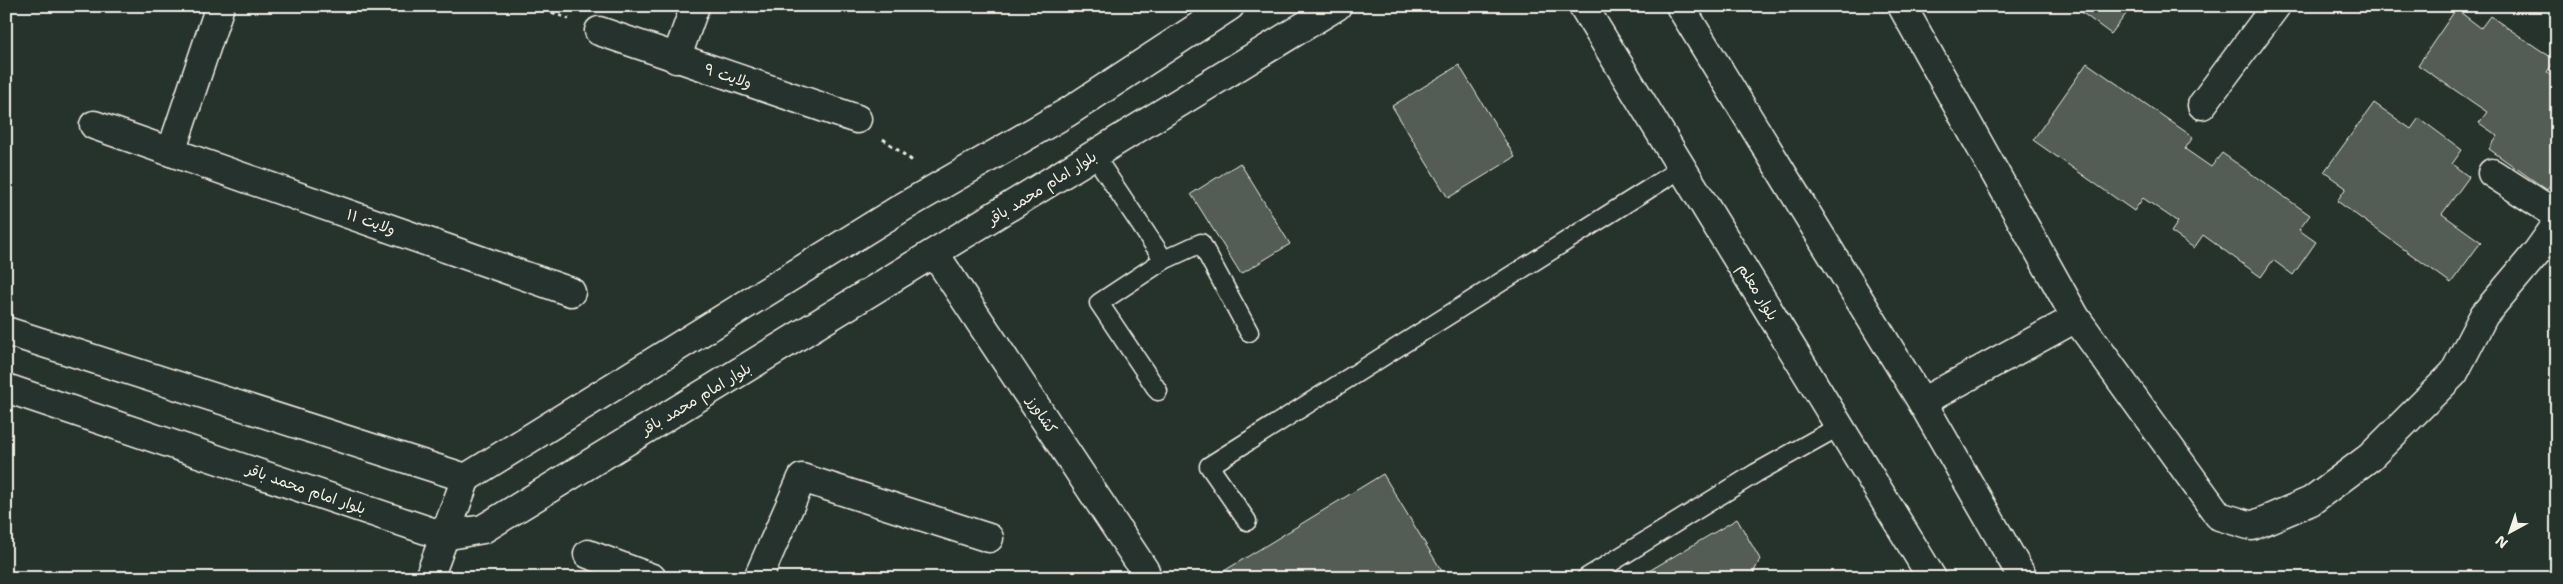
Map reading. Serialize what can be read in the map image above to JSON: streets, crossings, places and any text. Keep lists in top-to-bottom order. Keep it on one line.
{"streets":{"street":["ولایت ۹","بلوار امام محمد باقر","ولایت ۱۱","بلوار معلم","کشاورز"]},"crossings":[["بلوار امام محمد باقر","کشاورز"]],"north":"bottom left"}
